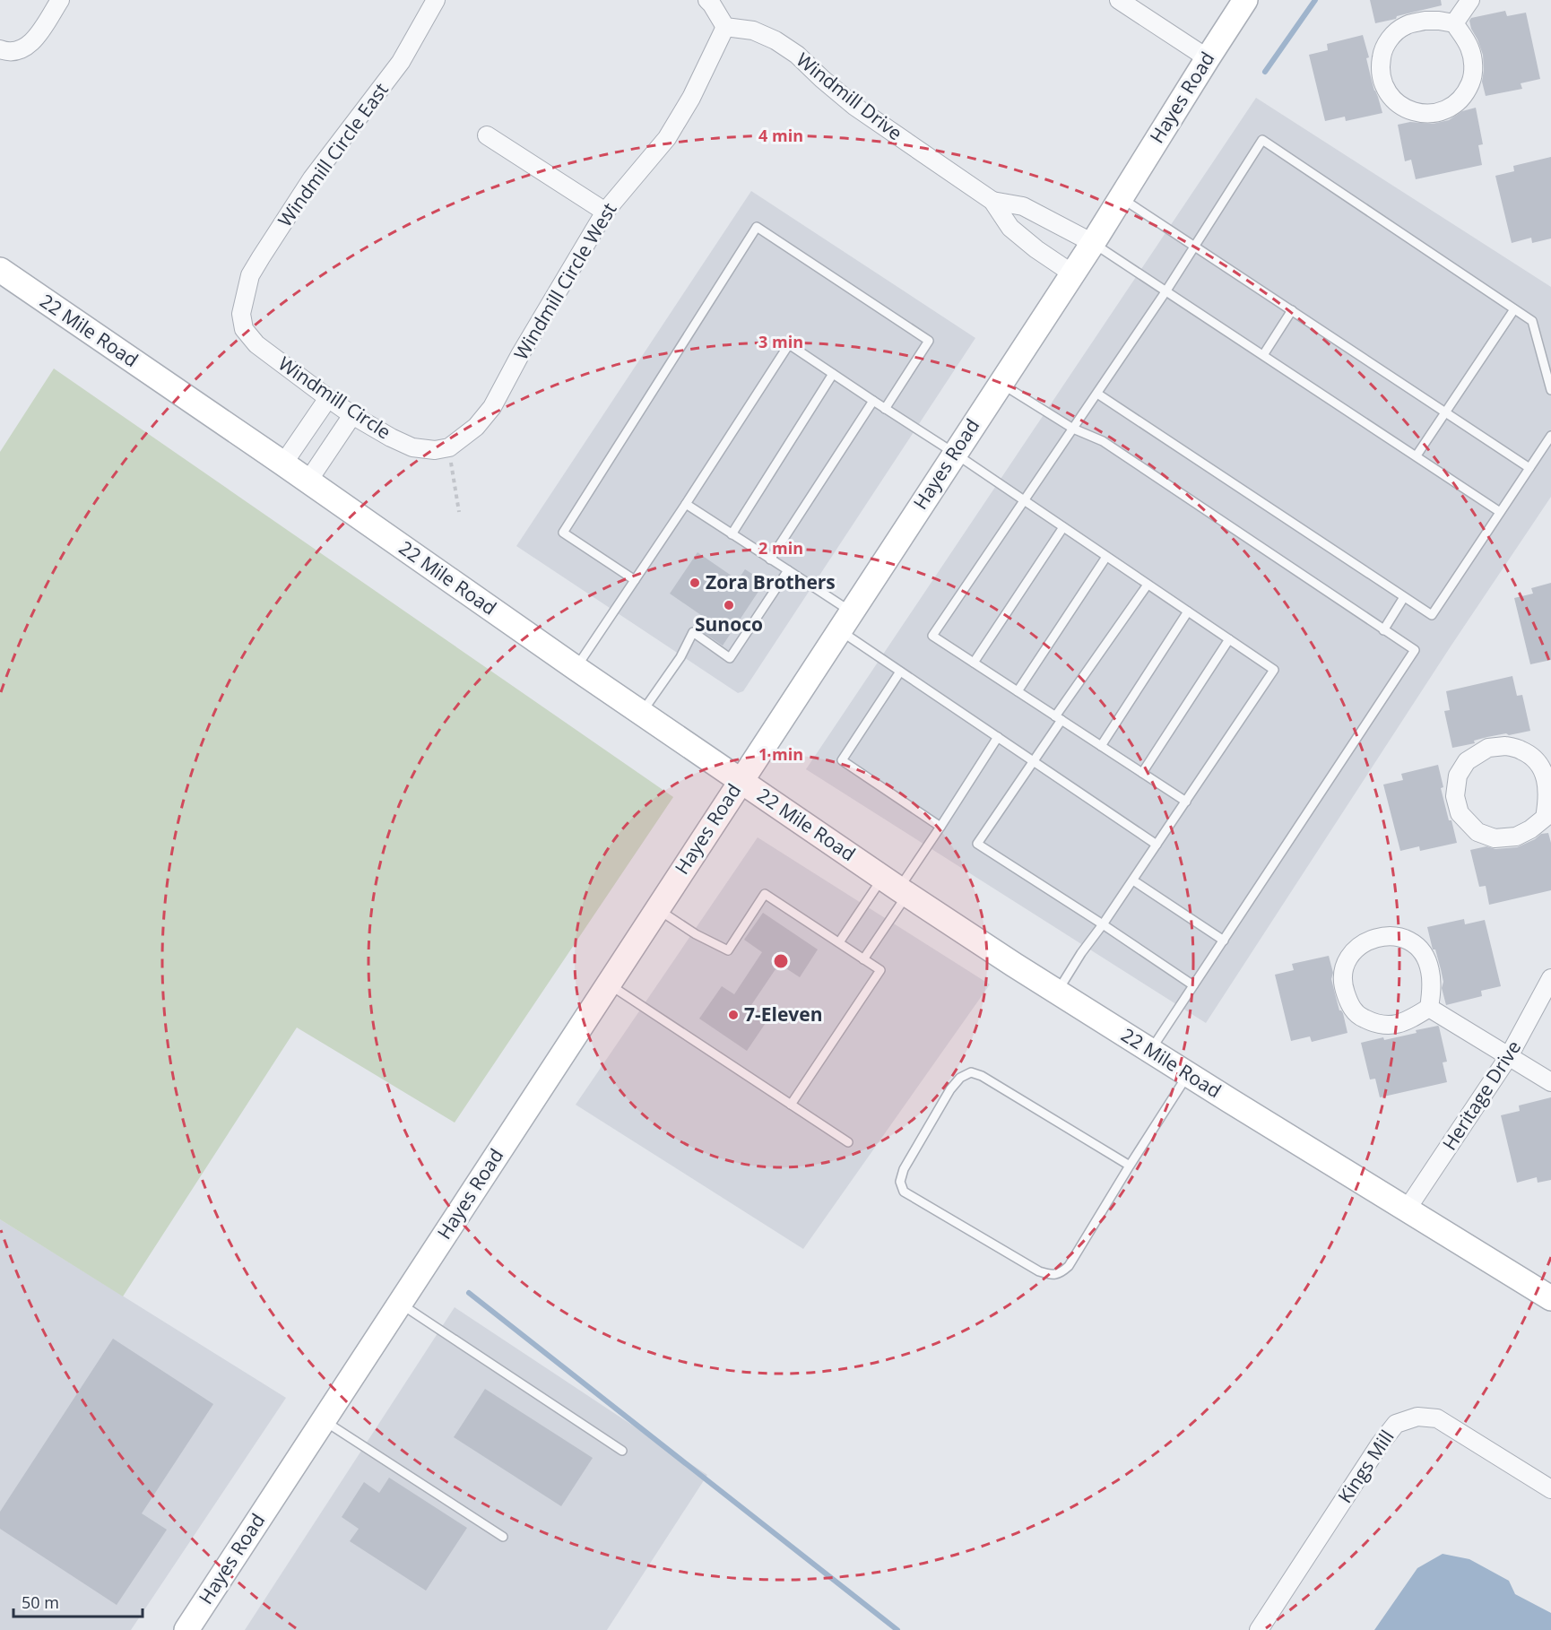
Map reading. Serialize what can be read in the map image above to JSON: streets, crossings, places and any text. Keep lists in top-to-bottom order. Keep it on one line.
{"streets":{"main road":["Hayes Road","22 Mile Road"],"street":["Windmill Drive","Windmill Circle East","Windmill Circle West","Windmill Circle","Heritage Drive","Kings Mill"]},"crossings":[["Windmill Drive","Hayes Road"],["Windmill Drive","Windmill Circle West"],["Hayes Road","22 Mile Road"],["Windmill Circle East","Windmill Circle"],["Windmill Circle West","Windmill Circle"],["22 Mile Road","Heritage Drive"]],"places":["Zora Brothers","Sunoco","7-Eleven"],"scale_bar":"50 m","rings":["4 min","3 min","2 min","1 min"]}
